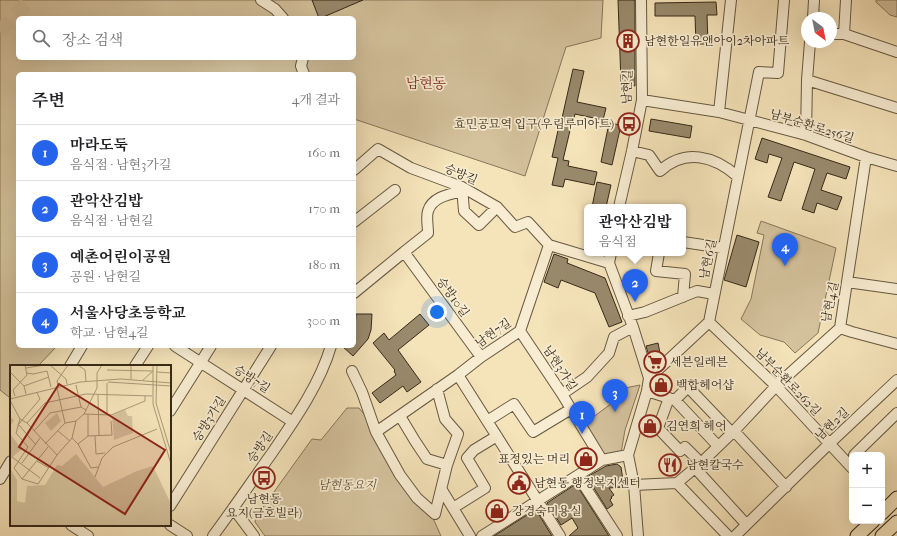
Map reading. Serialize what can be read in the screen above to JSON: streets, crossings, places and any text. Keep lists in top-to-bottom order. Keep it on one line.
{"streets":{"street":["남현길","남부순환로256길","승방길","남현6길","승방10길","남현4길","남현7길","남현3가길","승방7길","남부순환로262길","승방3가길","남현2길"]},"crossings":[["남현길","남부순환로256길"],["남부순환로256길","남현6길"],["남부순환로256길","남현4길"],["승방길","남현7길"],["승방길","승방7길"],["남현6길","남부순환로262길"],["승방10길","남현7길"],["남현4길","남부순환로262길"],["남현7길","남현3가길"],["승방7길","승방3가길"],["남부순환로262길","남현2길"]],"districts":["남현동"],"parks":["남현동요지"],"places":{"building":["남현한일유앤아이2차아파트"],"bus stop":["효민공묘역 입구(우림루미아트)","남현동 요지(금호빌라)"],"supermarket":["세븐일레븐"],"shop":["백합헤어샵","김연희 헤어","표정있는 머리","강경숙미용실"],"restaurant":["남현칼국수"],"public building":["남현동 행정복지센터"]},"north":"bottom right","page":{"search":"장소 검색","heading":["주변","4개 결과"],"list":[{"mark":"1","name":"마라도둑","note":"음식점 · 남현3가길","value":"160 m"},{"mark":"2","name":"관악산김밥","note":"음식점 · 남현길","value":"170 m"},{"mark":"3","name":"예촌어린이공원","note":"공원 · 남현길","value":"180 m"},{"mark":"4","name":"서울사당초등학교","note":"학교 · 남현4길","value":"300 m"}],"popup":["관악산김밥","음식점"],"pins":["4","2","3","1"],"map_buttons":["+","−"]}}
